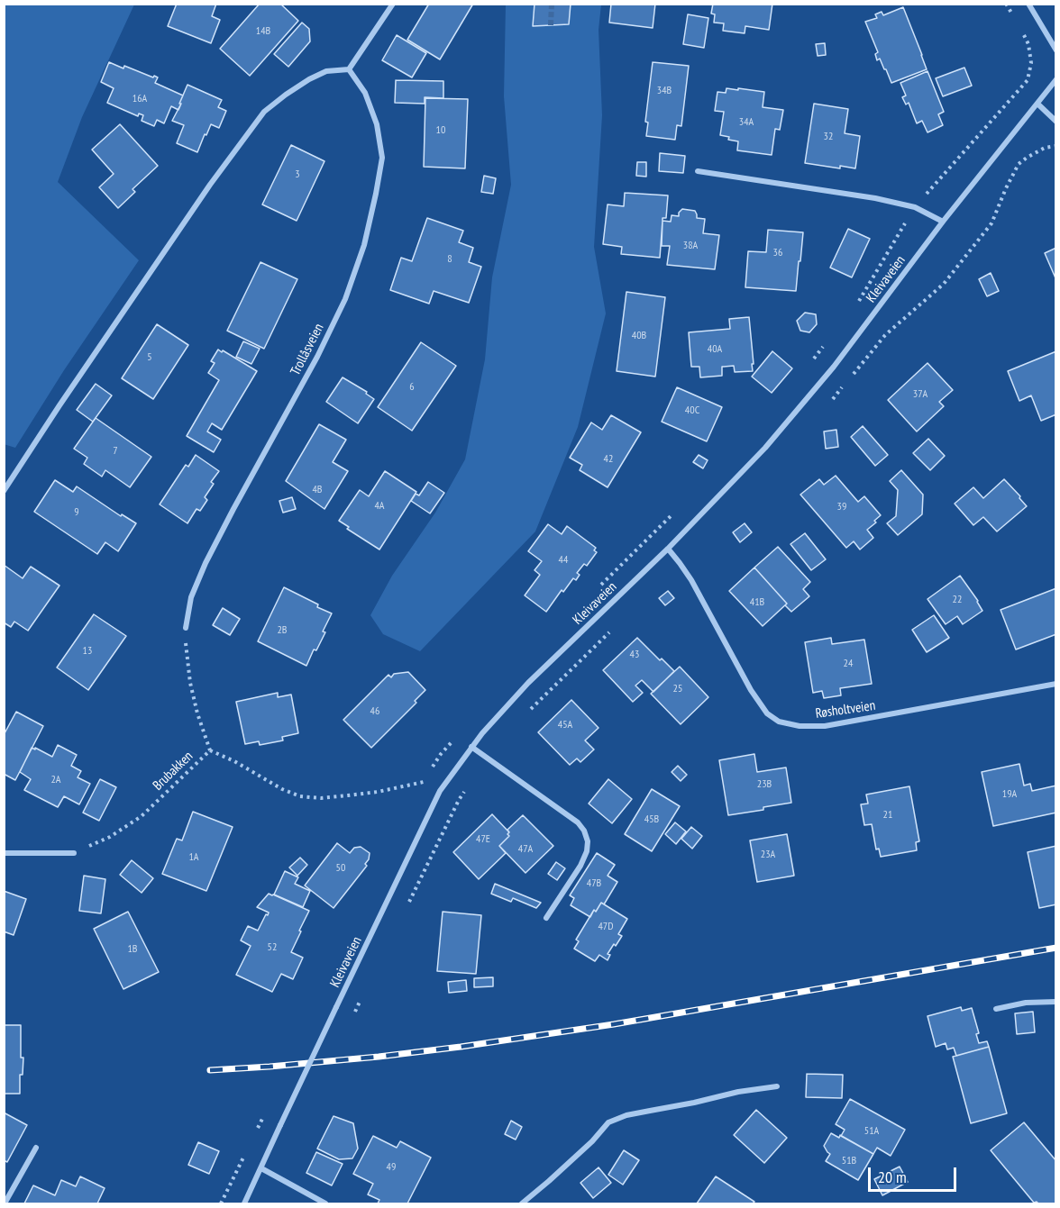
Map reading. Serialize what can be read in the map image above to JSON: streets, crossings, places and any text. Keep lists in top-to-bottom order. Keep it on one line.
{"streets":{"street":["Kleivaveien","Trollåsveien","Røsholtveien"],"path":["Brubakken"]},"crossings":[["Kleivaveien","Røsholtveien"]],"house_numbers":["14B","34B","16A","34A","10","32","3","38A","36","8","40B","40A","5","6","37A","40C","7","42","4B","4A","39","9","44","22","41B","2B","13","43","24","25","46","45A","2A","23B","19A","21","45B","47E","47A","23A","1A","50","47B","47D","52","1B","51A","51B","49"],"scale_bar":"20 m"}
